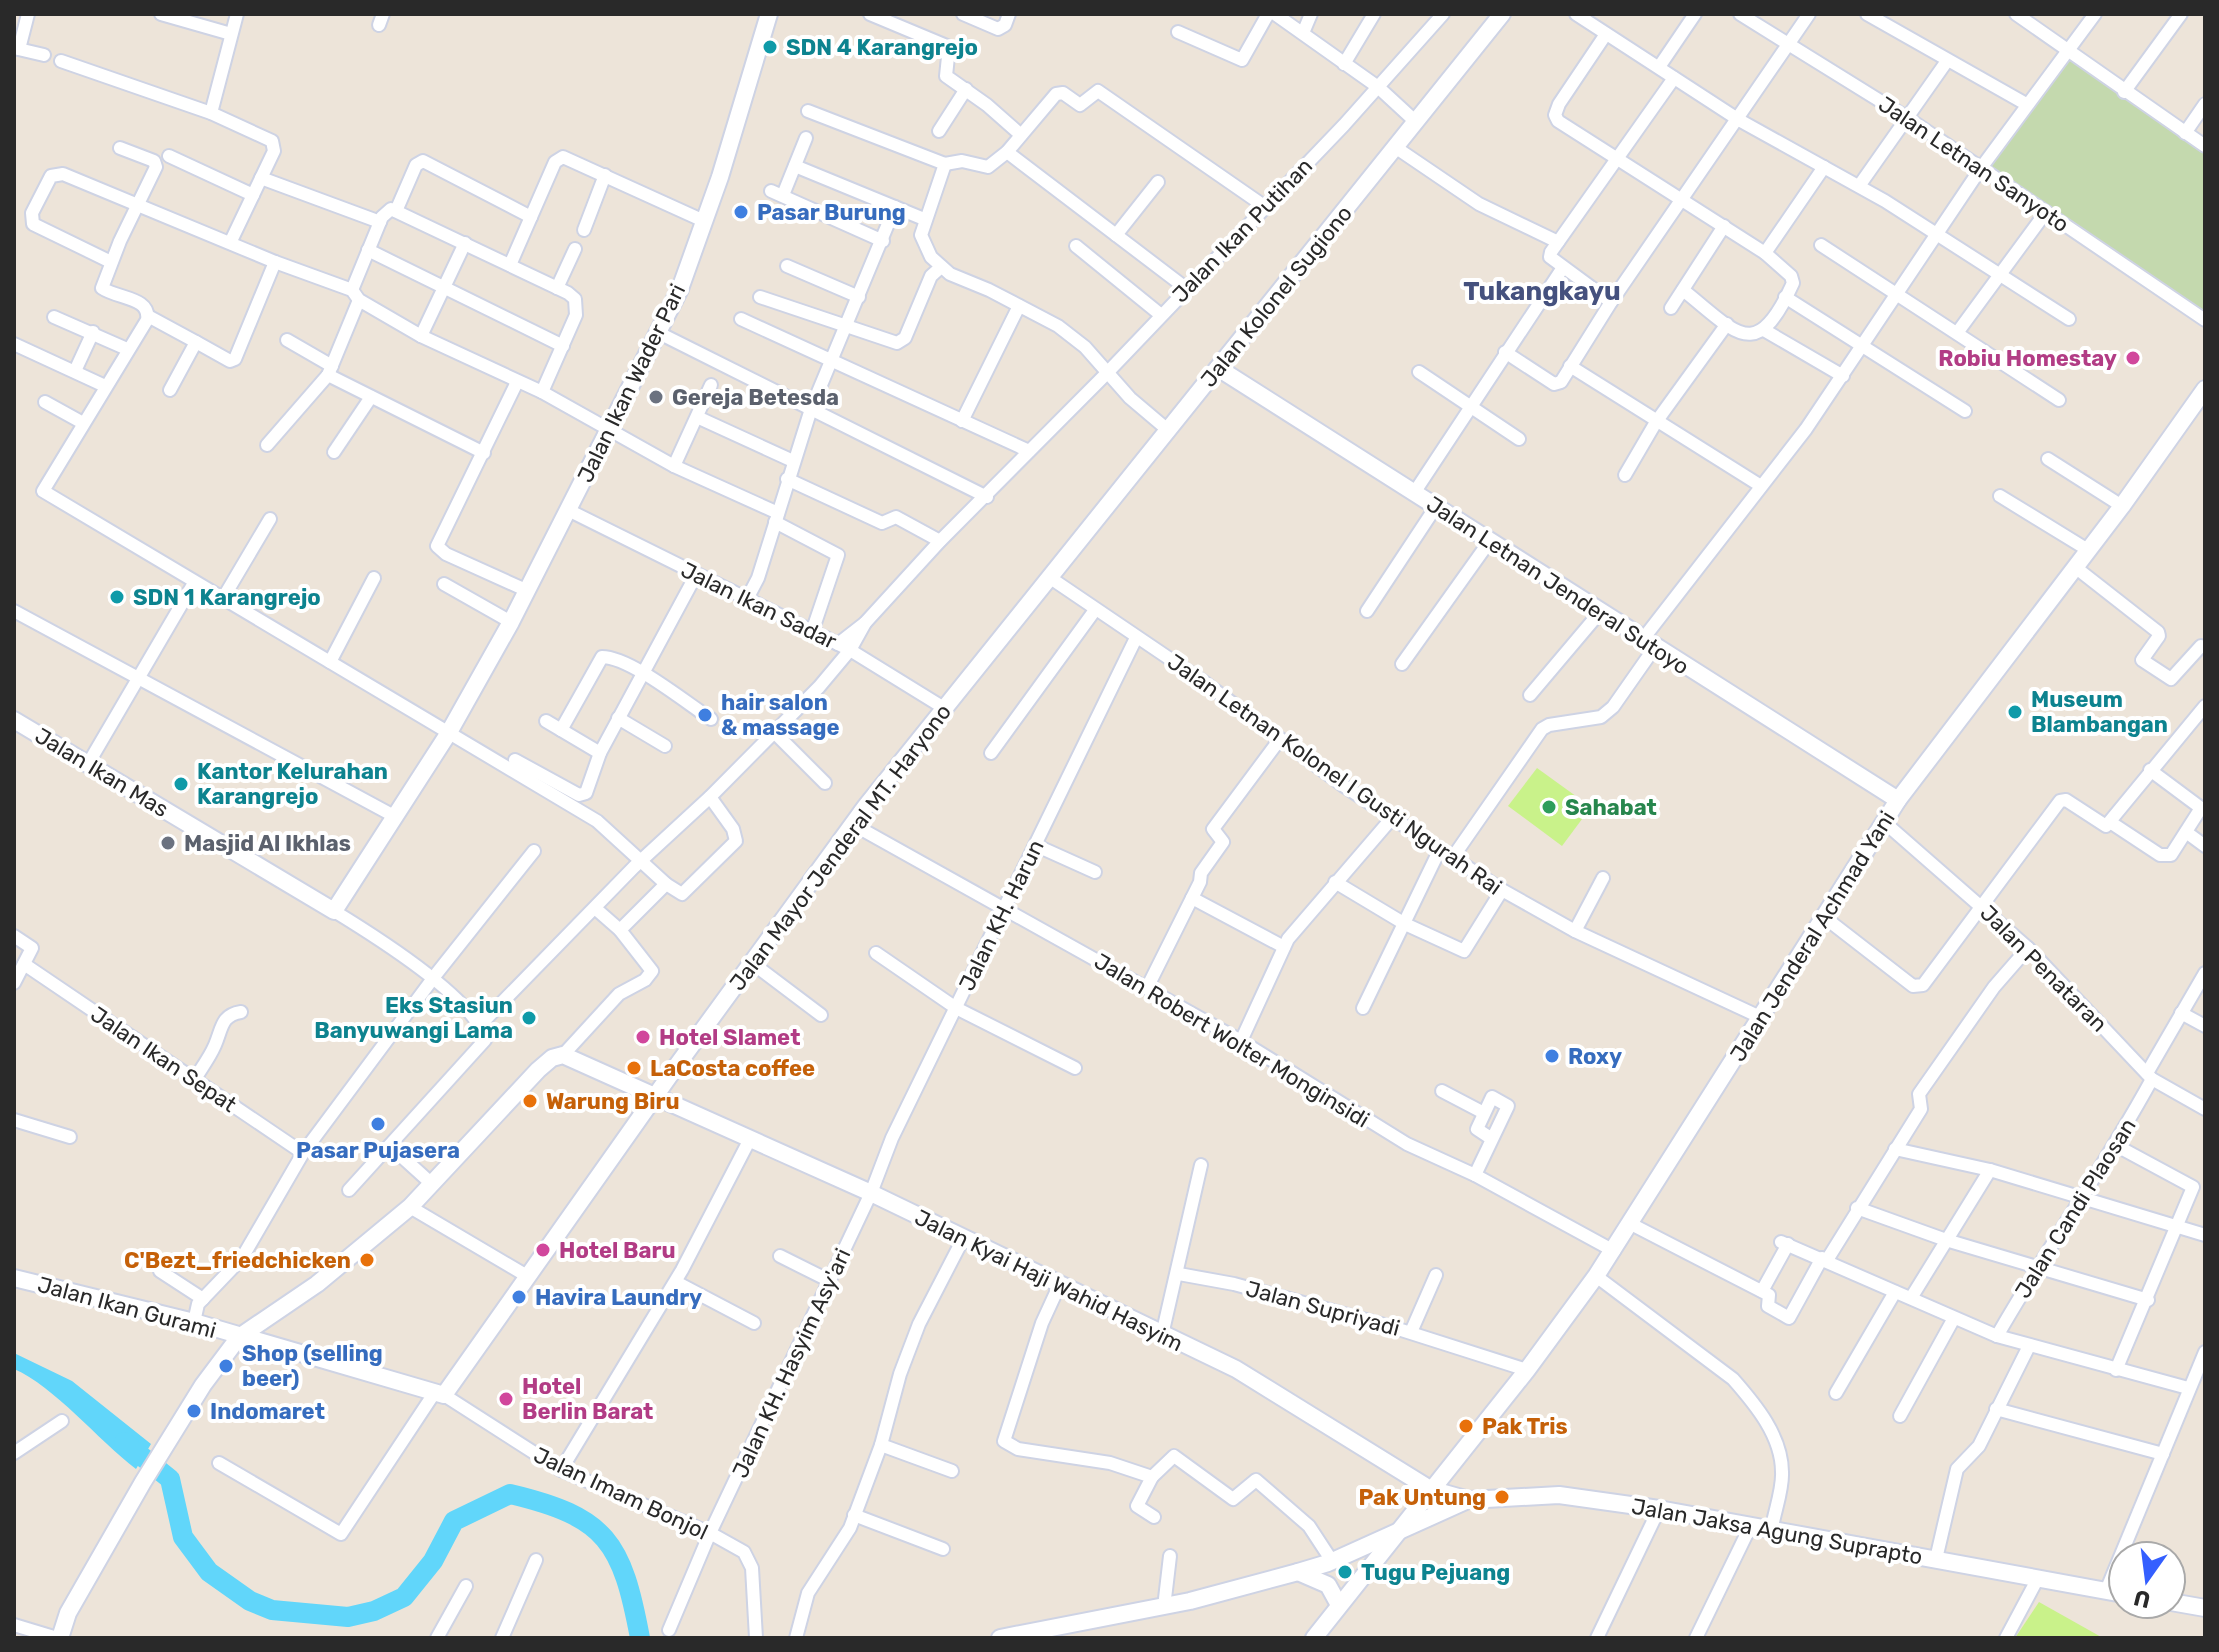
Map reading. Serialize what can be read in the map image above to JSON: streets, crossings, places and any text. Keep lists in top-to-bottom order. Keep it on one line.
{"streets":{"main road":["Jalan Kolonel Sugiono","Jalan Ikan Wader Pari","Jalan Letnan Jenderal Sutoyo","Jalan Ikan Mas","Jalan Mayor Jenderal MT. Haryono","Jalan Jenderal Achmad Yani","Jalan Kyai Haji Wahid Hasyim","Jalan Ikan Gurami","Jalan Imam Bonjol","Jalan Jaksa Agung Suprapto"],"street":["Jalan Letnan Sanyoto","Jalan Ikan Putihan","Jalan Ikan Sadar","Jalan Letnan Kolonel I Gusti Ngurah Rai","Jalan KH. Harun","Jalan Penataran","Jalan Robert Wolter Monginsidi","Jalan Ikan Sepat","Jalan Candi Plaosan","Jalan Supriyadi","Jalan KH. Hasyim Asy'ari"]},"crossings":[["Jalan Ikan Putihan","Jalan Ikan Sadar"],["Jalan Ikan Putihan","Jalan Ikan Mas"],["Jalan Kolonel Sugiono","Jalan Letnan Jenderal Sutoyo"],["Jalan Kolonel Sugiono","Jalan Letnan Kolonel I Gusti Ngurah Rai"],["Jalan Kolonel Sugiono","Jalan Mayor Jenderal MT. Haryono"],["Jalan Ikan Wader Pari","Jalan Ikan Sadar"],["Jalan Ikan Wader Pari","Jalan Ikan Mas"],["Jalan Letnan Jenderal Sutoyo","Jalan Jenderal Achmad Yani"],["Jalan Ikan Sadar","Jalan Mayor Jenderal MT. Haryono"],["Jalan Letnan Kolonel I Gusti Ngurah Rai","Jalan Mayor Jenderal MT. Haryono"],["Jalan Letnan Kolonel I Gusti Ngurah Rai","Jalan KH. Harun"],["Jalan Letnan Kolonel I Gusti Ngurah Rai","Jalan Jenderal Achmad Yani"],["Jalan Mayor Jenderal MT. Haryono","Jalan Robert Wolter Monginsidi"],["Jalan Mayor Jenderal MT. Haryono","Jalan Kyai Haji Wahid Hasyim"],["Jalan Mayor Jenderal MT. Haryono","Jalan Imam Bonjol"],["Jalan KH. Harun","Jalan Robert Wolter Monginsidi"],["Jalan KH. Harun","Jalan Kyai Haji Wahid Hasyim"],["Jalan KH. Harun","Jalan KH. Hasyim Asy'ari"],["Jalan Jenderal Achmad Yani","Jalan Penataran"],["Jalan Jenderal Achmad Yani","Jalan Robert Wolter Monginsidi"],["Jalan Jenderal Achmad Yani","Jalan Kyai Haji Wahid Hasyim"],["Jalan Jenderal Achmad Yani","Jalan Supriyadi"],["Jalan Jenderal Achmad Yani","Jalan Jaksa Agung Suprapto"],["Jalan Penataran","Jalan Candi Plaosan"],["Jalan Kyai Haji Wahid Hasyim","Jalan KH. Hasyim Asy'ari"],["Jalan Kyai Haji Wahid Hasyim","Jalan Jaksa Agung Suprapto"],["Jalan Ikan Gurami","Jalan Imam Bonjol"],["Jalan KH. Hasyim Asy'ari","Jalan Imam Bonjol"]],"districts":["Tukangkayu"],"places":["SDN 4 Karangrejo","Pasar Burung","Robiu Homestay","Gereja Betesda","SDN 1 Karangrejo","Museum Blambangan","hair salon & massage","Kantor Kelurahan Karangrejo","Sahabat","Masjid Al Ikhlas","Eks Stasiun Banyuwangi Lama","Hotel Slamet","Roxy","LaCosta coffee","Warung Biru","Pasar Pujasera","Hotel Baru","C'Bezt_friedchicken","Havira Laundry","Shop (selling beer)","Hotel Berlin Barat","Indomaret","Pak Tris","Pak Untung","Tugu Pejuang"],"north":"bottom"}
